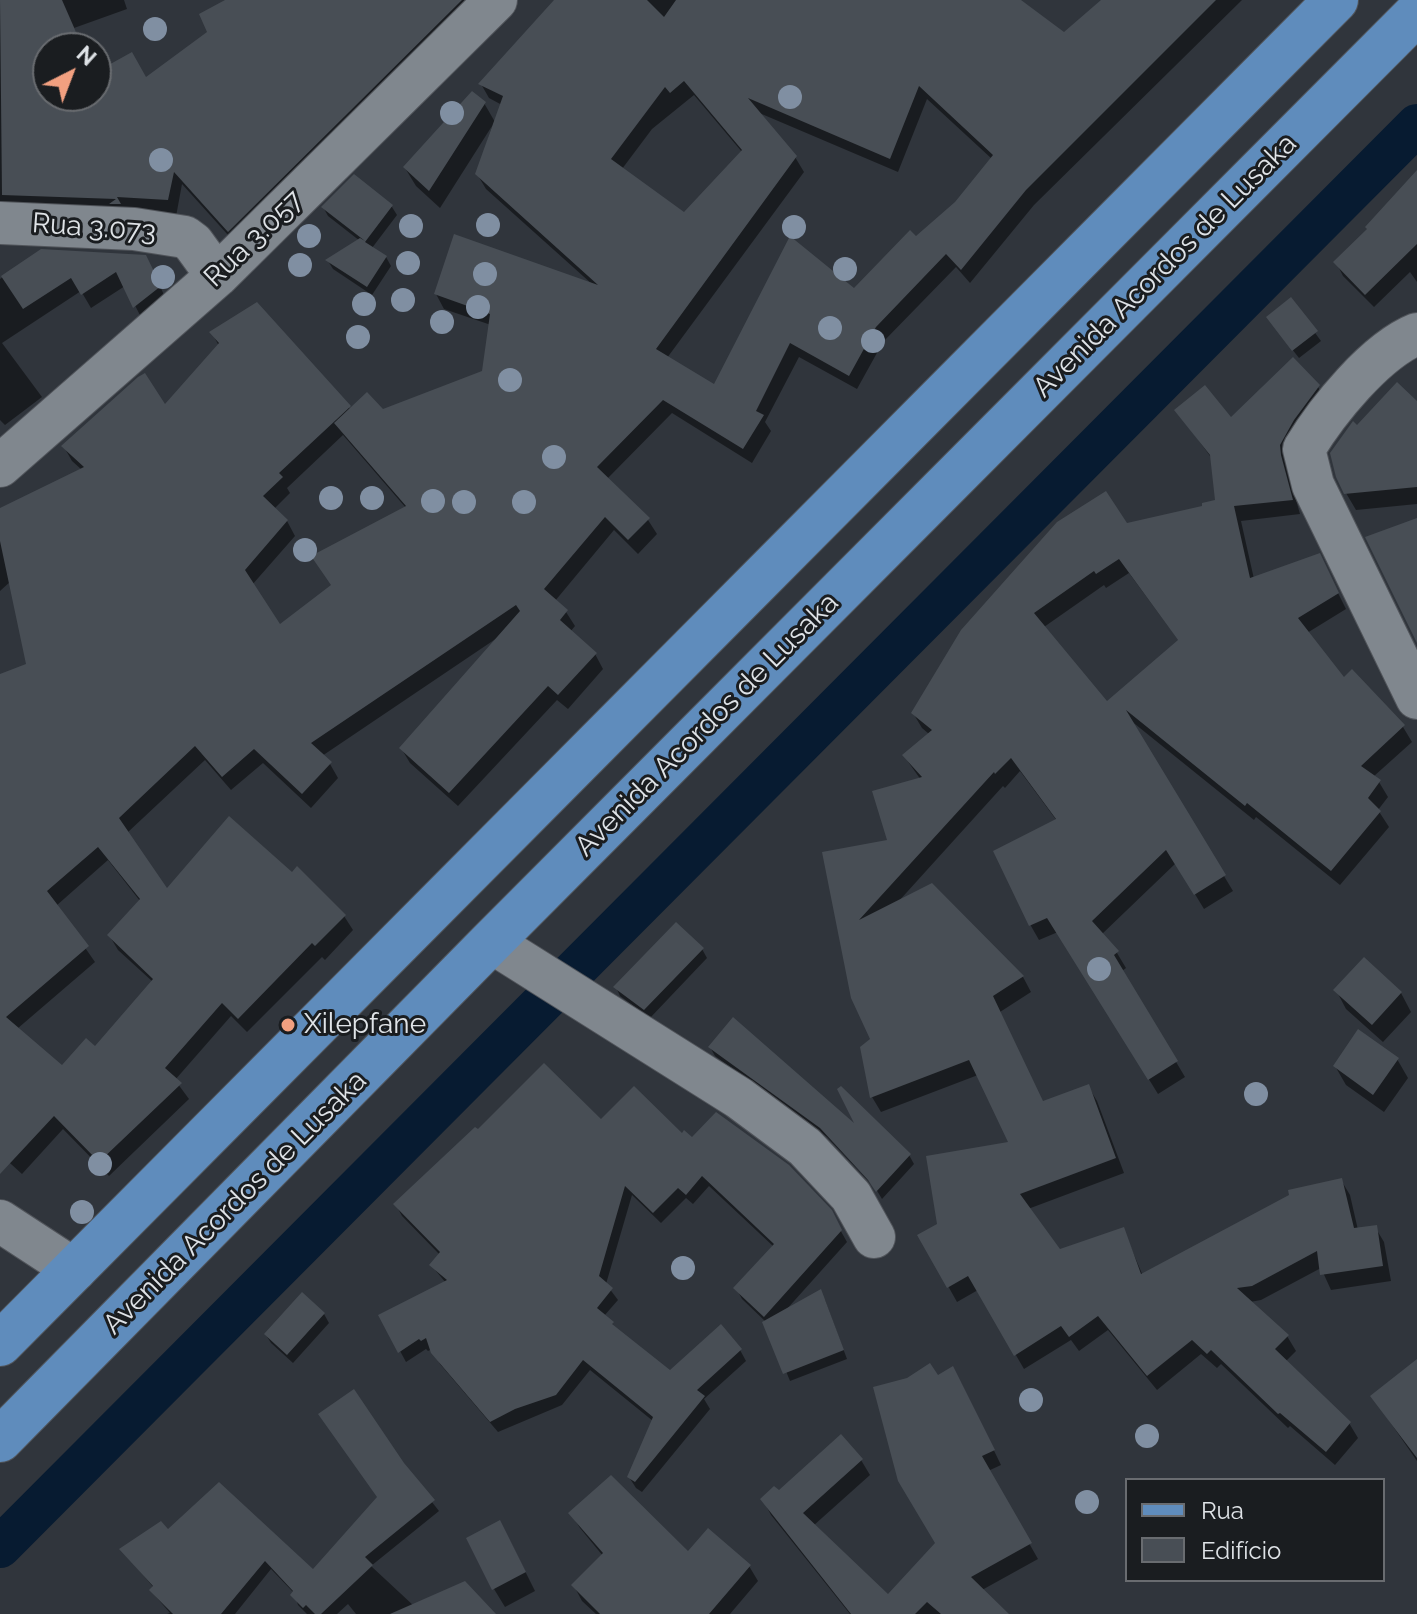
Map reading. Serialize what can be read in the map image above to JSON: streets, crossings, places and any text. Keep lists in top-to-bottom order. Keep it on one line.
{"streets":{"main road":["Avenida Acordos de Lusaka"],"street":["Rua 3.073","Rua 3.057"]},"crossings":[["Rua 3.073","Rua 3.057"]],"places":["Xilepfane"],"legend":["Rua","Edifício"],"north":"top right"}
